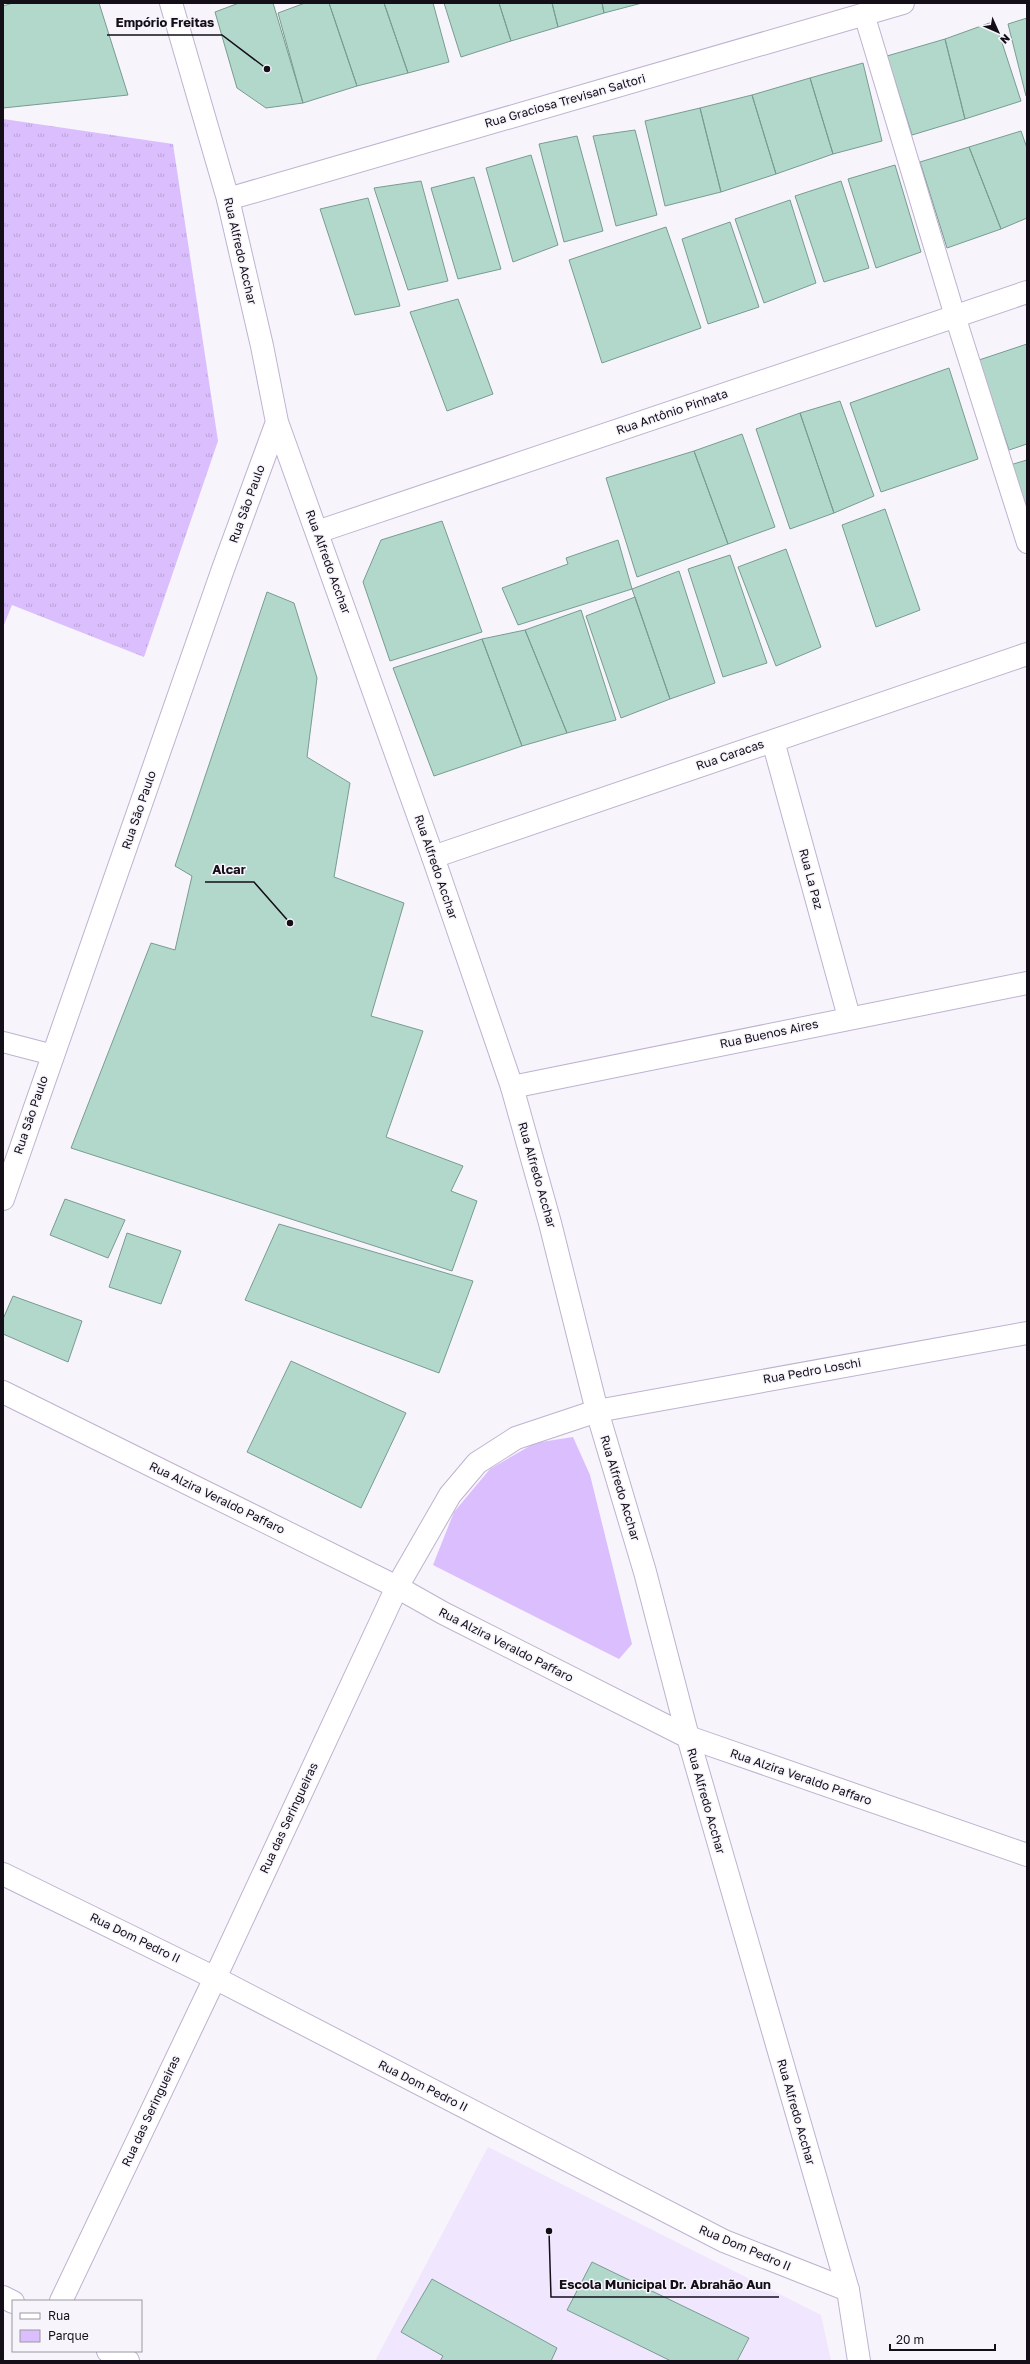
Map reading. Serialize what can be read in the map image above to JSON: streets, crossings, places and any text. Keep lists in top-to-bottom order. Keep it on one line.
{"streets":{"street":["Rua Graciosa Trevisan Saltori","Rua Alfredo Acchar","Rua Antônio Pinhata","Rua São Paulo","Rua Caracas","Rua La Paz","Rua Buenos Aires","Rua Pedro Loschi","Rua Alzira Veraldo Paffaro","Rua das Seringueiras","Rua Dom Pedro II"]},"crossings":[["Rua Graciosa Trevisan Saltori","Rua Alfredo Acchar"],["Rua Alfredo Acchar","Rua Antônio Pinhata"],["Rua Alfredo Acchar","Rua São Paulo"],["Rua Alfredo Acchar","Rua Caracas"],["Rua Alfredo Acchar","Rua Buenos Aires"],["Rua Alfredo Acchar","Rua Pedro Loschi"],["Rua Alfredo Acchar","Rua Alzira Veraldo Paffaro"],["Rua Alfredo Acchar","Rua das Seringueiras"],["Rua Alfredo Acchar","Rua Dom Pedro II"],["Rua Caracas","Rua La Paz"],["Rua La Paz","Rua Buenos Aires"],["Rua Pedro Loschi","Rua das Seringueiras"],["Rua Alzira Veraldo Paffaro","Rua das Seringueiras"],["Rua das Seringueiras","Rua Dom Pedro II"]],"places":["Empório Freitas","Alcar","Escola Municipal Dr. Abrahão Aun"],"legend":["Rua","Parque"],"scale_bar":"20 m","north":"bottom right"}
